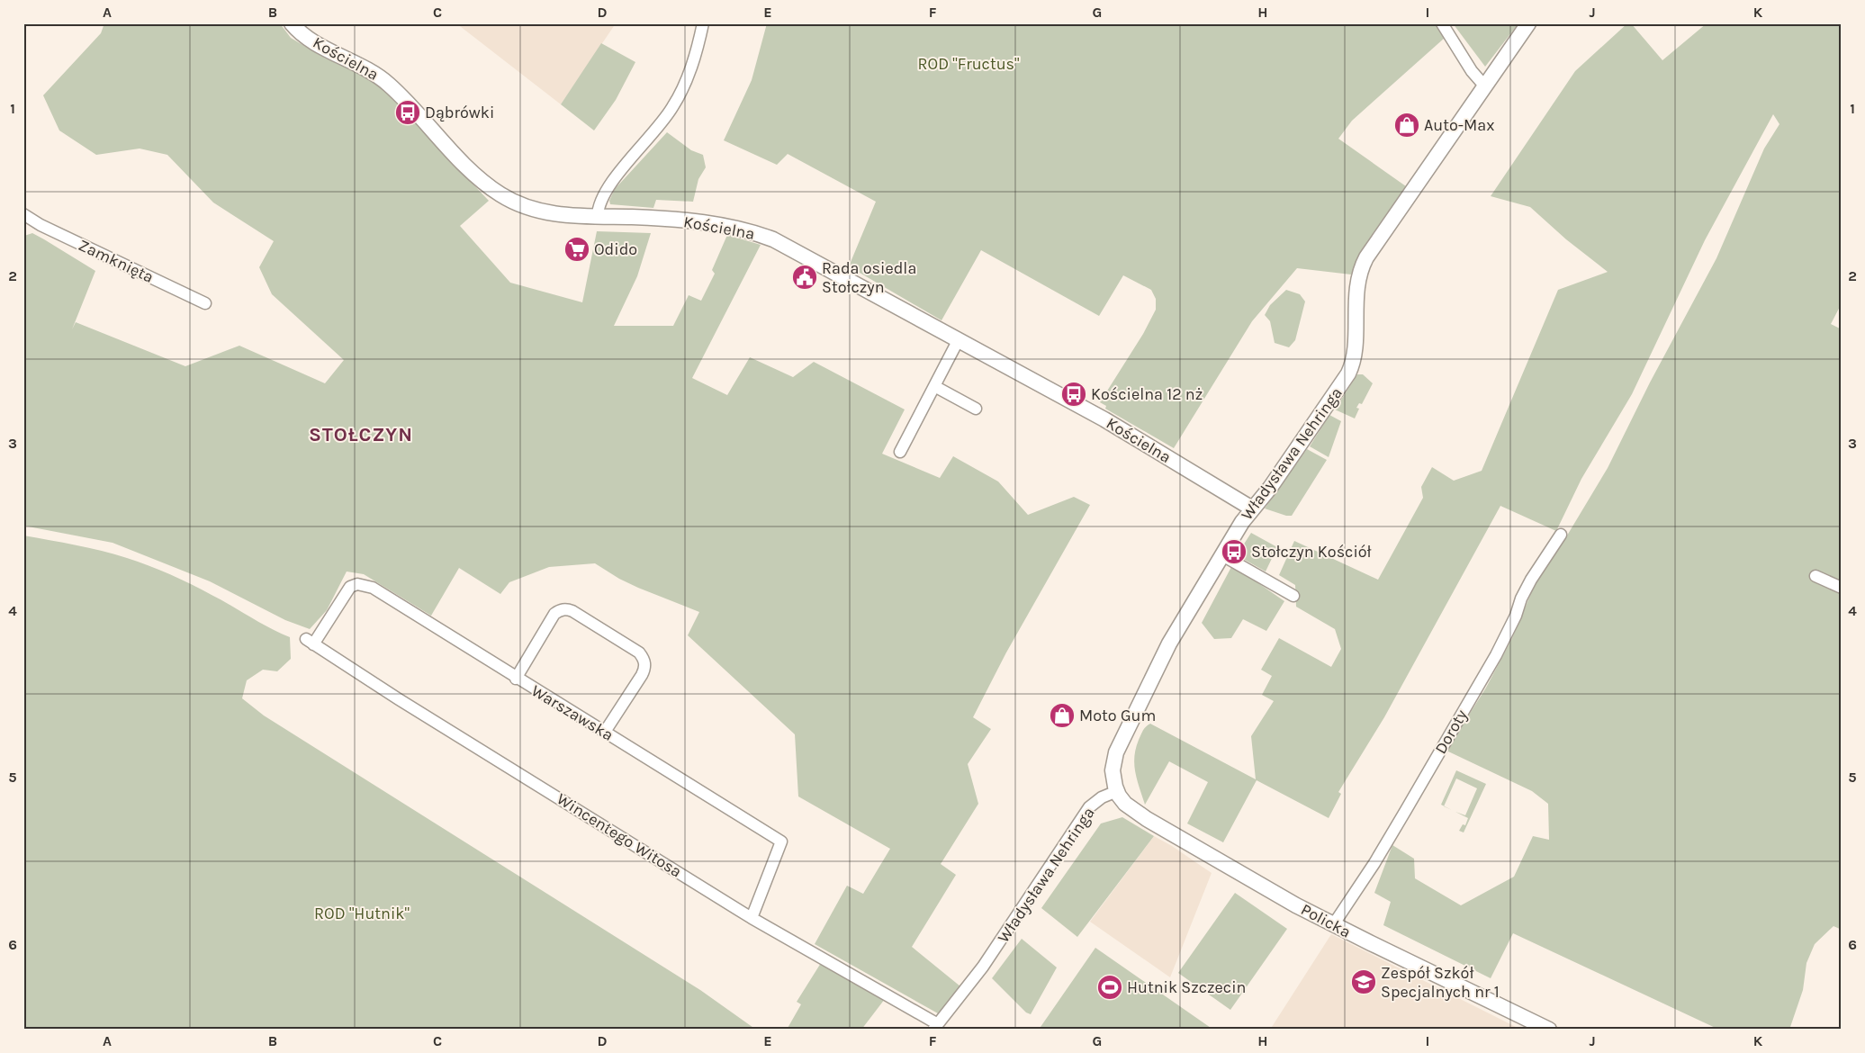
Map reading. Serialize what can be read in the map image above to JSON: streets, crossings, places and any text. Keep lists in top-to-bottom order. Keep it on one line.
{"streets":{"street":["Kościelna","Zamknięta","Władysława Nehringa","Warszawska","Doroty","Wincentego Witosa","Policka"]},"crossings":[["Kościelna","Władysława Nehringa"],["Władysława Nehringa","Wincentego Witosa"],["Władysława Nehringa","Policka"],["Warszawska","Wincentego Witosa"],["Doroty","Policka"]],"districts":["STOŁCZYN"],"parks":["ROD \"Fructus\"","ROD \"Hutnik\""],"places":{"bus stop":["Dąbrówki","Kościelna 12 nż","Stołczyn Kościół"],"shop":["Auto-Max","Moto Gum"],"supermarket":["Odido"],"public building":["Rada osiedla Stołczyn"],"school or university":["Zespół Szkół Specjalnych nr 1"],"sports":["Hutnik Szczecin"]},"grid":{"columns":["A","B","C","D","E","F","G","H","I","J","K"],"rows":["1","2","3","4","5","6"]}}
